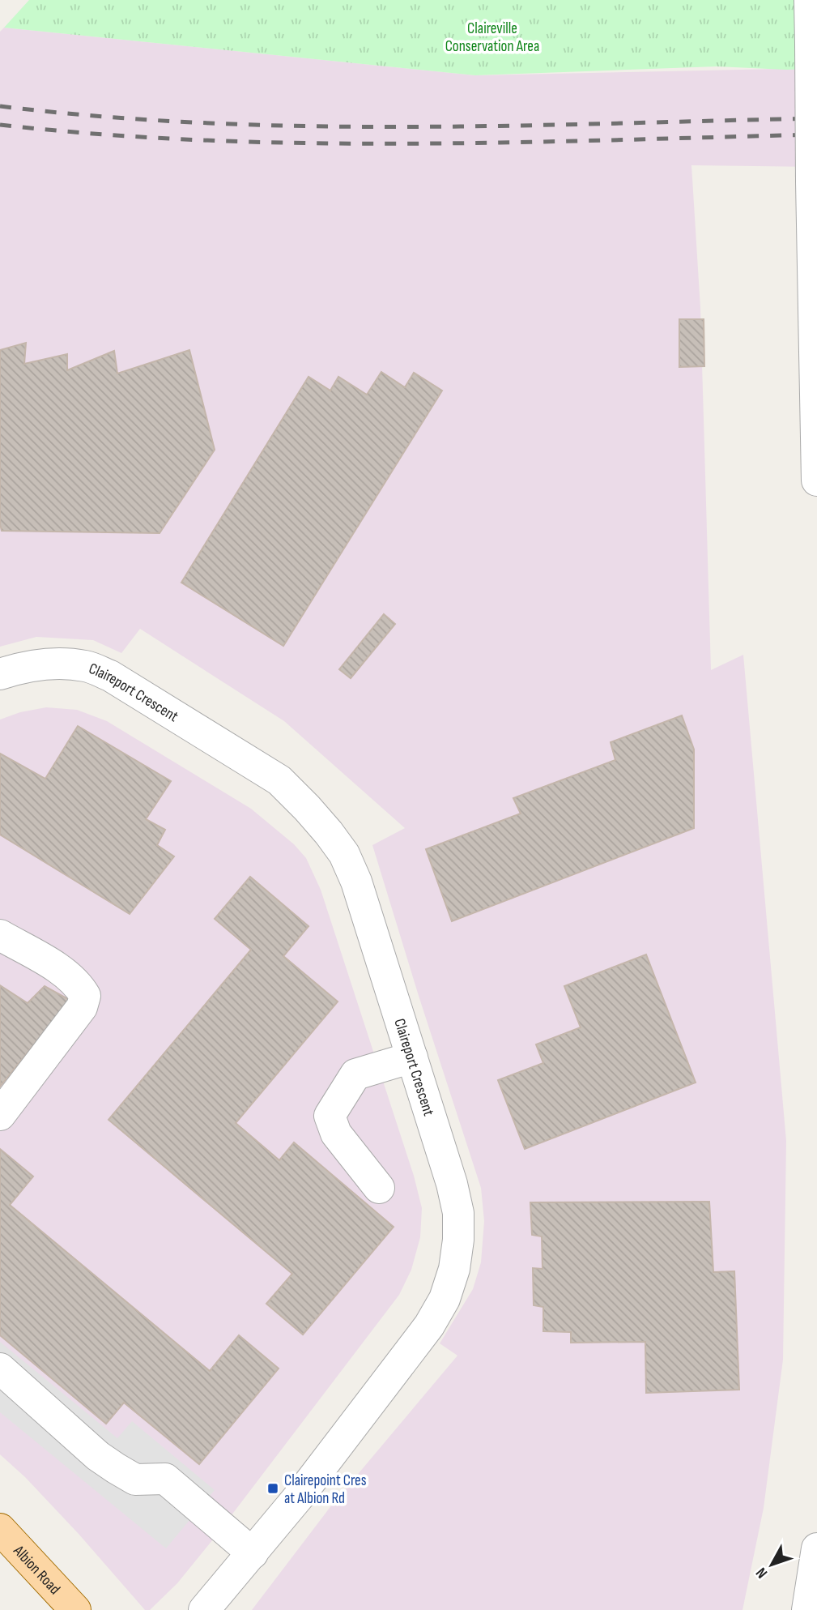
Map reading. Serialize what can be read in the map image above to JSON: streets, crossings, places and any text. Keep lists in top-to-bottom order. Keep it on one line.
{"streets":{"main road":["Albion Road"],"street":["Claireport Crescent"]},"parks":["Claireville Conservation Area"],"places":{"transit":["Clairepoint Cres at Albion Rd"]},"north":"bottom left"}
